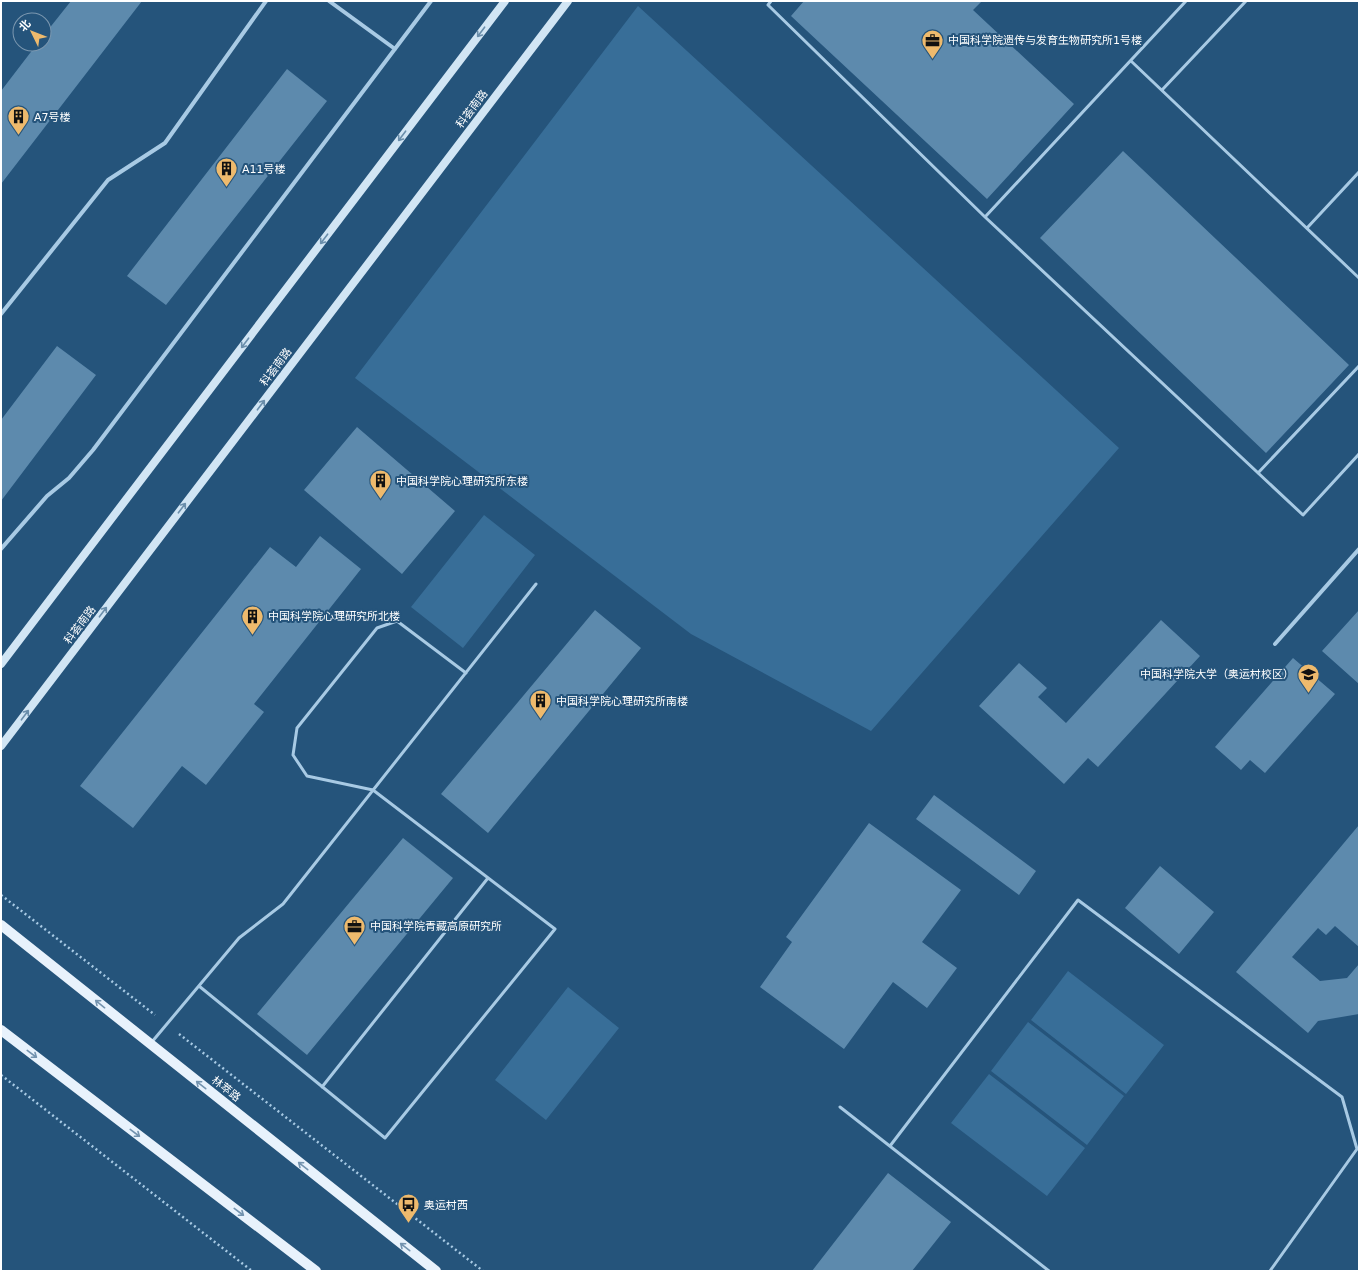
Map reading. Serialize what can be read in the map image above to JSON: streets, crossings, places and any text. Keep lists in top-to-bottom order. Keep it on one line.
{"streets":{"main road":["林萃路"],"street":["科荟南路"]},"places":{"office":["中国科学院遗传与发育生物研究所1号楼","中国科学院青藏高原研究所"],"building":["A7号楼","A11号楼","中国科学院心理研究所东楼","中国科学院心理研究所北楼","中国科学院心理研究所南楼"],"school or university":["中国科学院大学（奥运村校区）"],"bus stop":["奥运村西"]},"north":"top left"}
